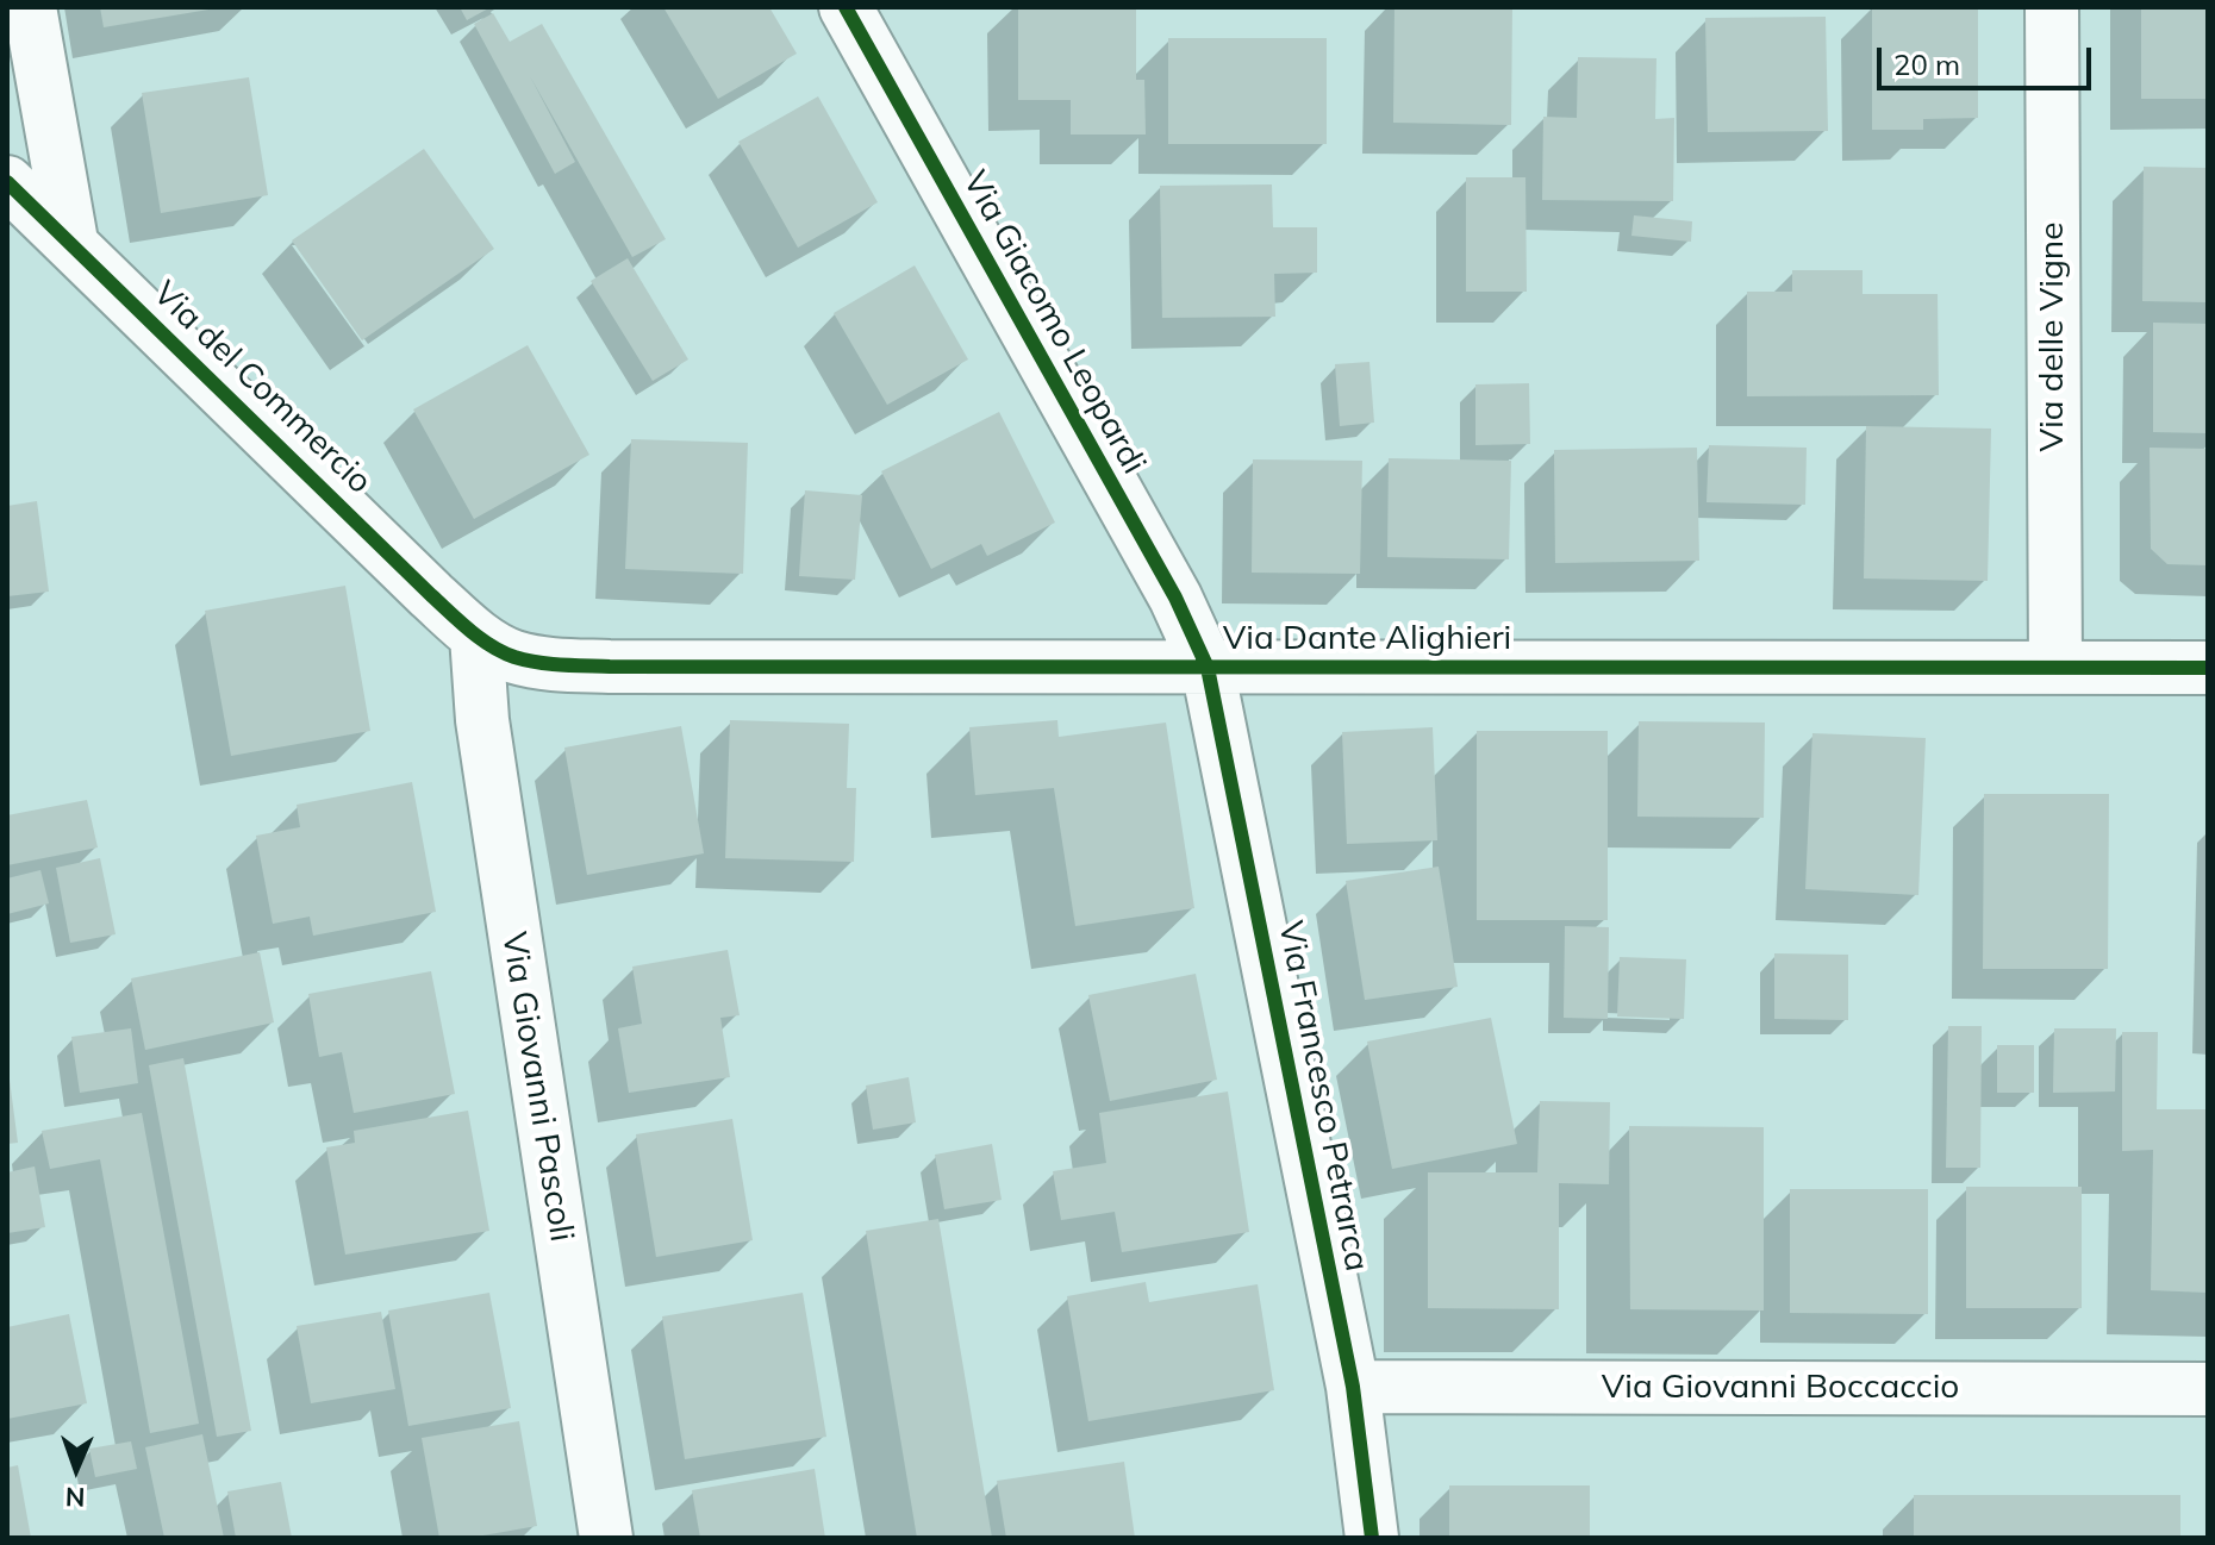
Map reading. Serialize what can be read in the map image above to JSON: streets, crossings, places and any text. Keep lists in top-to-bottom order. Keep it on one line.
{"streets":{"street":["Via Giacomo Leopardi","Via delle Vigne","Via del Commercio","Via Dante Alighieri","Via Giovanni Pascoli","Via Francesco Petrarca","Via Giovanni Boccaccio"]},"crossings":[["Via Giacomo Leopardi","Via Dante Alighieri"],["Via Giacomo Leopardi","Via Francesco Petrarca"],["Via delle Vigne","Via Dante Alighieri"],["Via del Commercio","Via Dante Alighieri"],["Via del Commercio","Via Giovanni Pascoli"],["Via Dante Alighieri","Via Giovanni Pascoli"],["Via Dante Alighieri","Via Francesco Petrarca"],["Via Francesco Petrarca","Via Giovanni Boccaccio"]],"scale_bar":"20 m","north":"bottom"}
